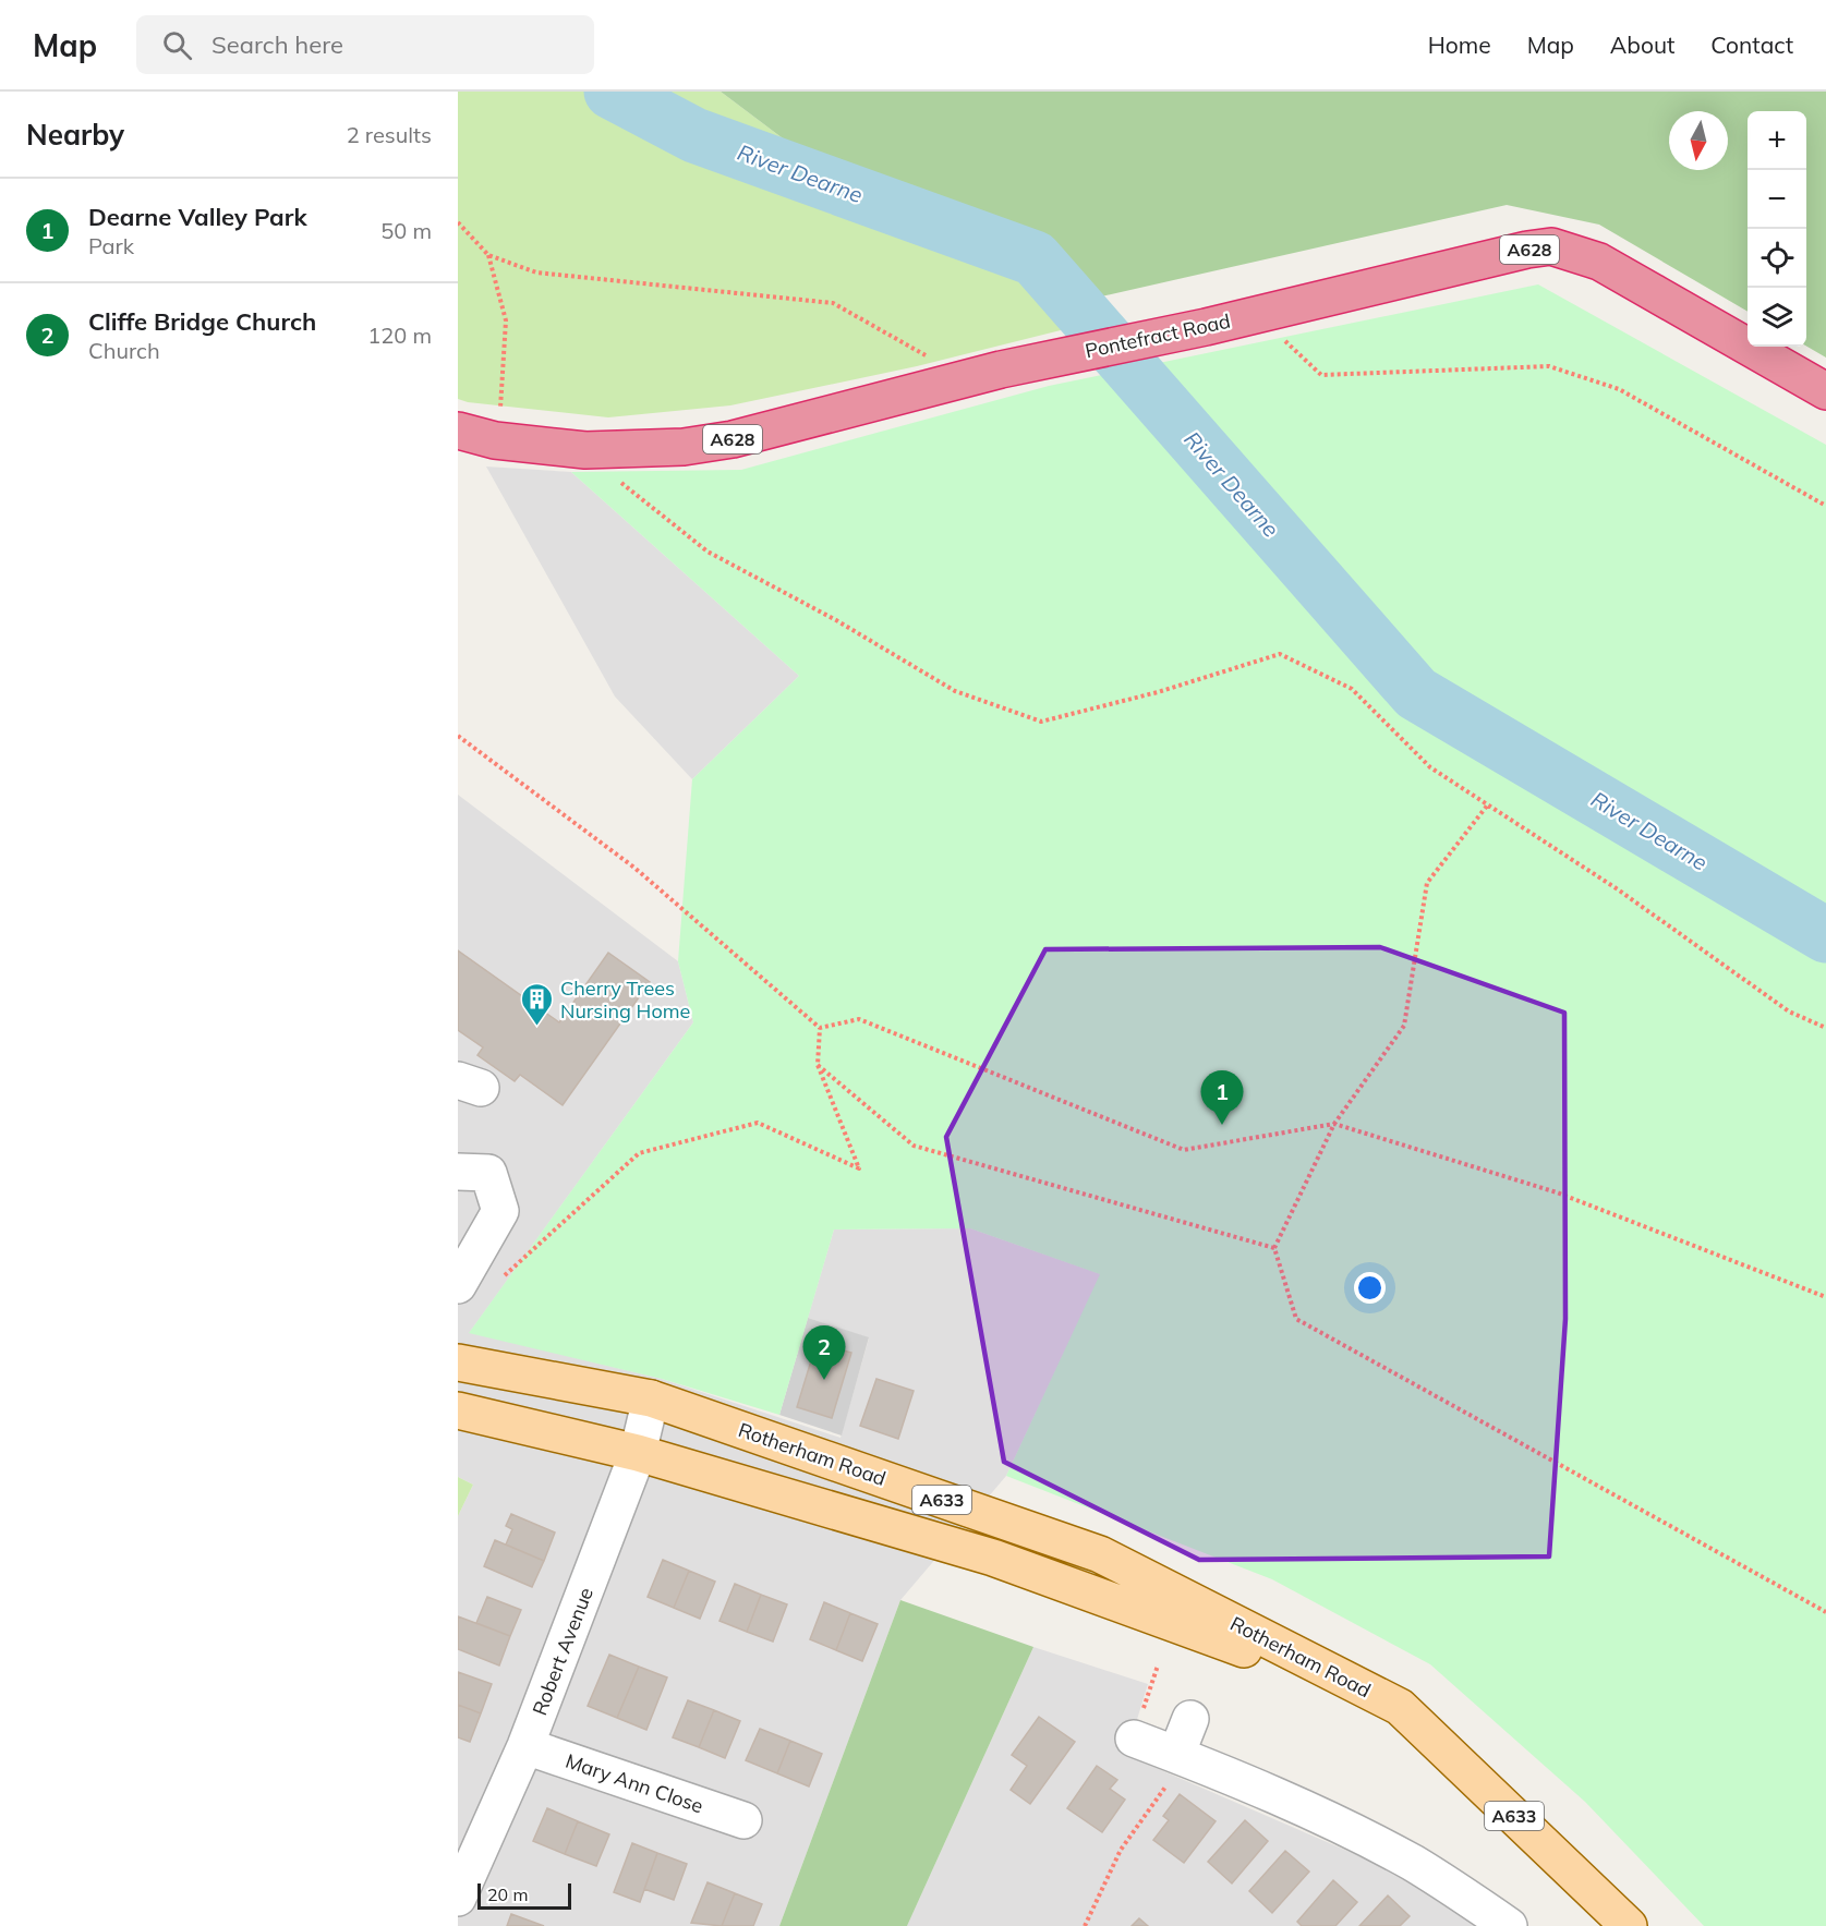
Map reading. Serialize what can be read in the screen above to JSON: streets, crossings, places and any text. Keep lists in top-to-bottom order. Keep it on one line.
{"streets":{"highway":["A628","Pontefract Road"],"main road":["Rotherham Road","A633"],"street":["Robert Avenue","Mary Ann Close"]},"crossings":[["Rotherham Road","Robert Avenue"],["Robert Avenue","Mary Ann Close"]],"water":["River Dearne"],"places":{"building":["Cherry Trees Nursing Home"]},"scale_bar":"20 m","north":"bottom","page":{"header":"Map","search":"Search here","nav":["Home","Map","About","Contact"],"heading":["Nearby","2 results"],"map_buttons":["+","−"],"list":[{"mark":"1","name":"Dearne Valley Park","note":"Park","value":"50 m"},{"mark":"2","name":"Cliffe Bridge Church","note":"Church","value":"120 m"}],"pins":["1","2"],"scale":"20 m"}}
